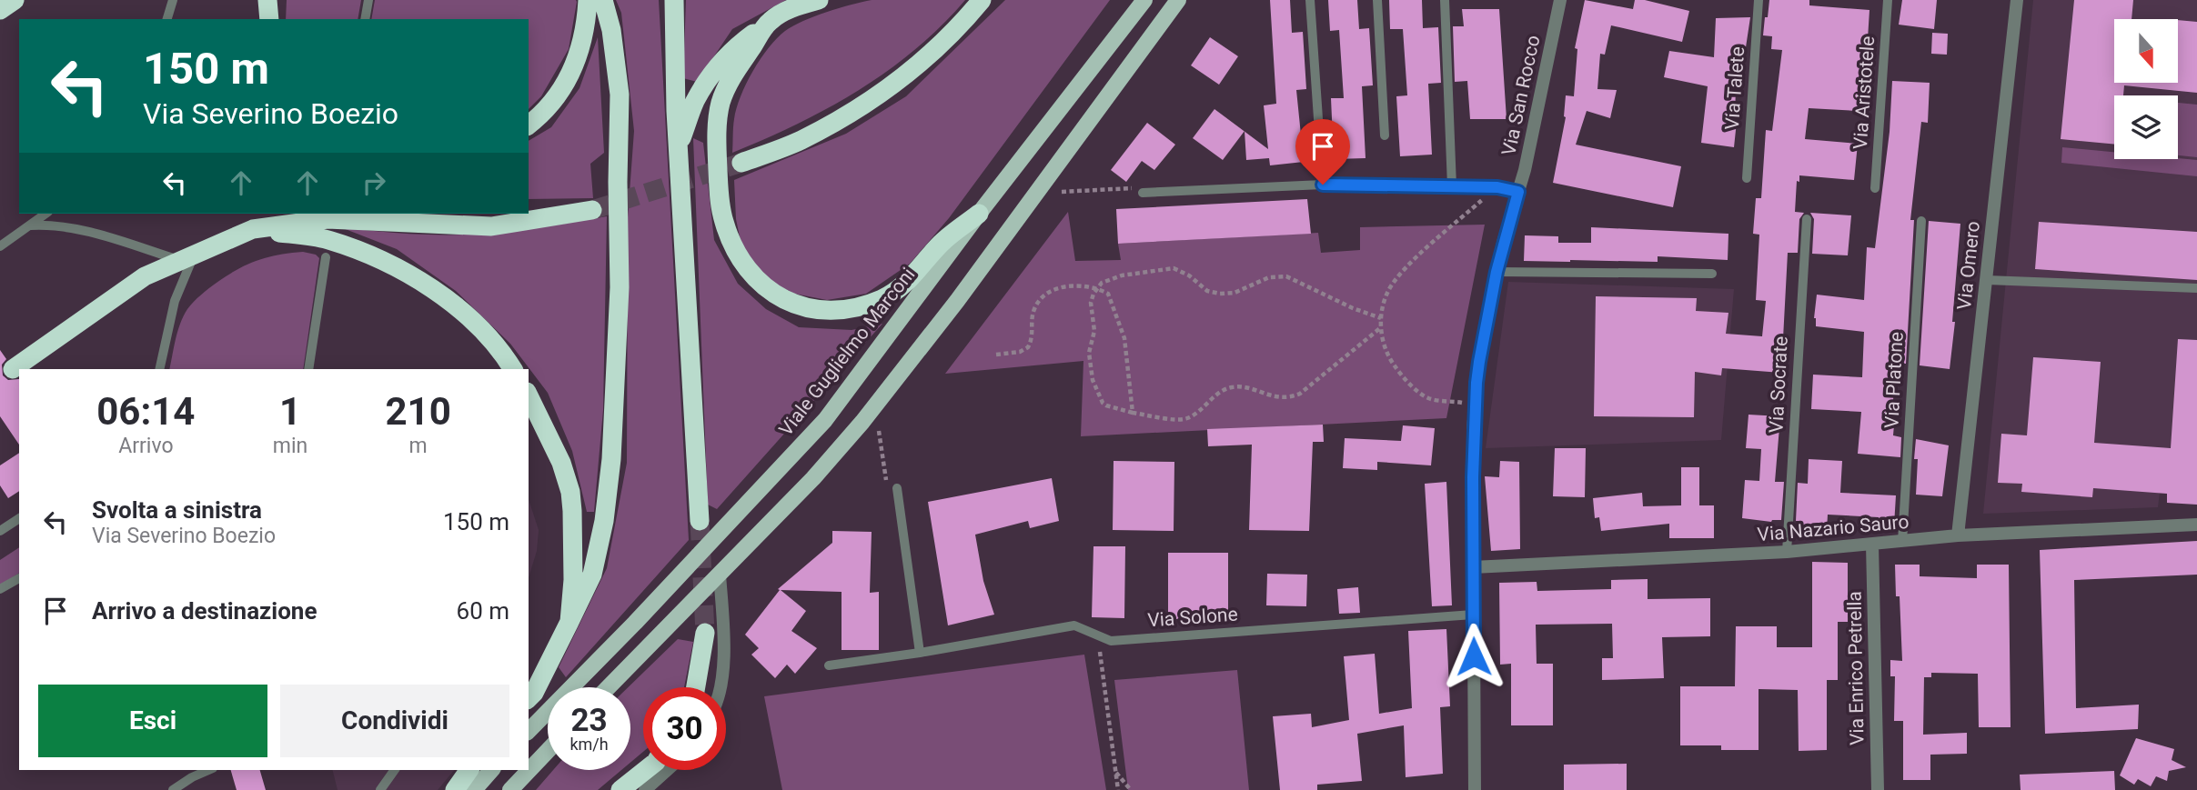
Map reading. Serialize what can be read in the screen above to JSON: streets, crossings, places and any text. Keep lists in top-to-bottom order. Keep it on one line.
{"streets":{"main road":["Viale Guglielmo Marconi"],"street":["Via San Rocco","Via Omero","Via Nazario Sauro","Via Enrico Petrella"],"lane":["Via Talete","Via Aristotele","Via Platone","Via Socrate","Via Solone"]},"crossings":[["Via San Rocco","Via Nazario Sauro"],["Via San Rocco","Via Solone"],["Via Omero","Via Nazario Sauro"],["Via Platone","Via Nazario Sauro"],["Via Socrate","Via Nazario Sauro"],["Via Nazario Sauro","Via Enrico Petrella"]],"north":"bottom","page":{"turn":["150 m","Via Severino Boezio"],"eta":["06:14","Arrivo","1","min","210","m"],"list":[{"name":"Svolta a sinistra","note":"Via Severino Boezio","value":"150 m"},{"name":"Arrivo a destinazione","value":"60 m"}],"buttons":["Esci","Condividi"],"speed":"23 km/h","limit":"30"}}
